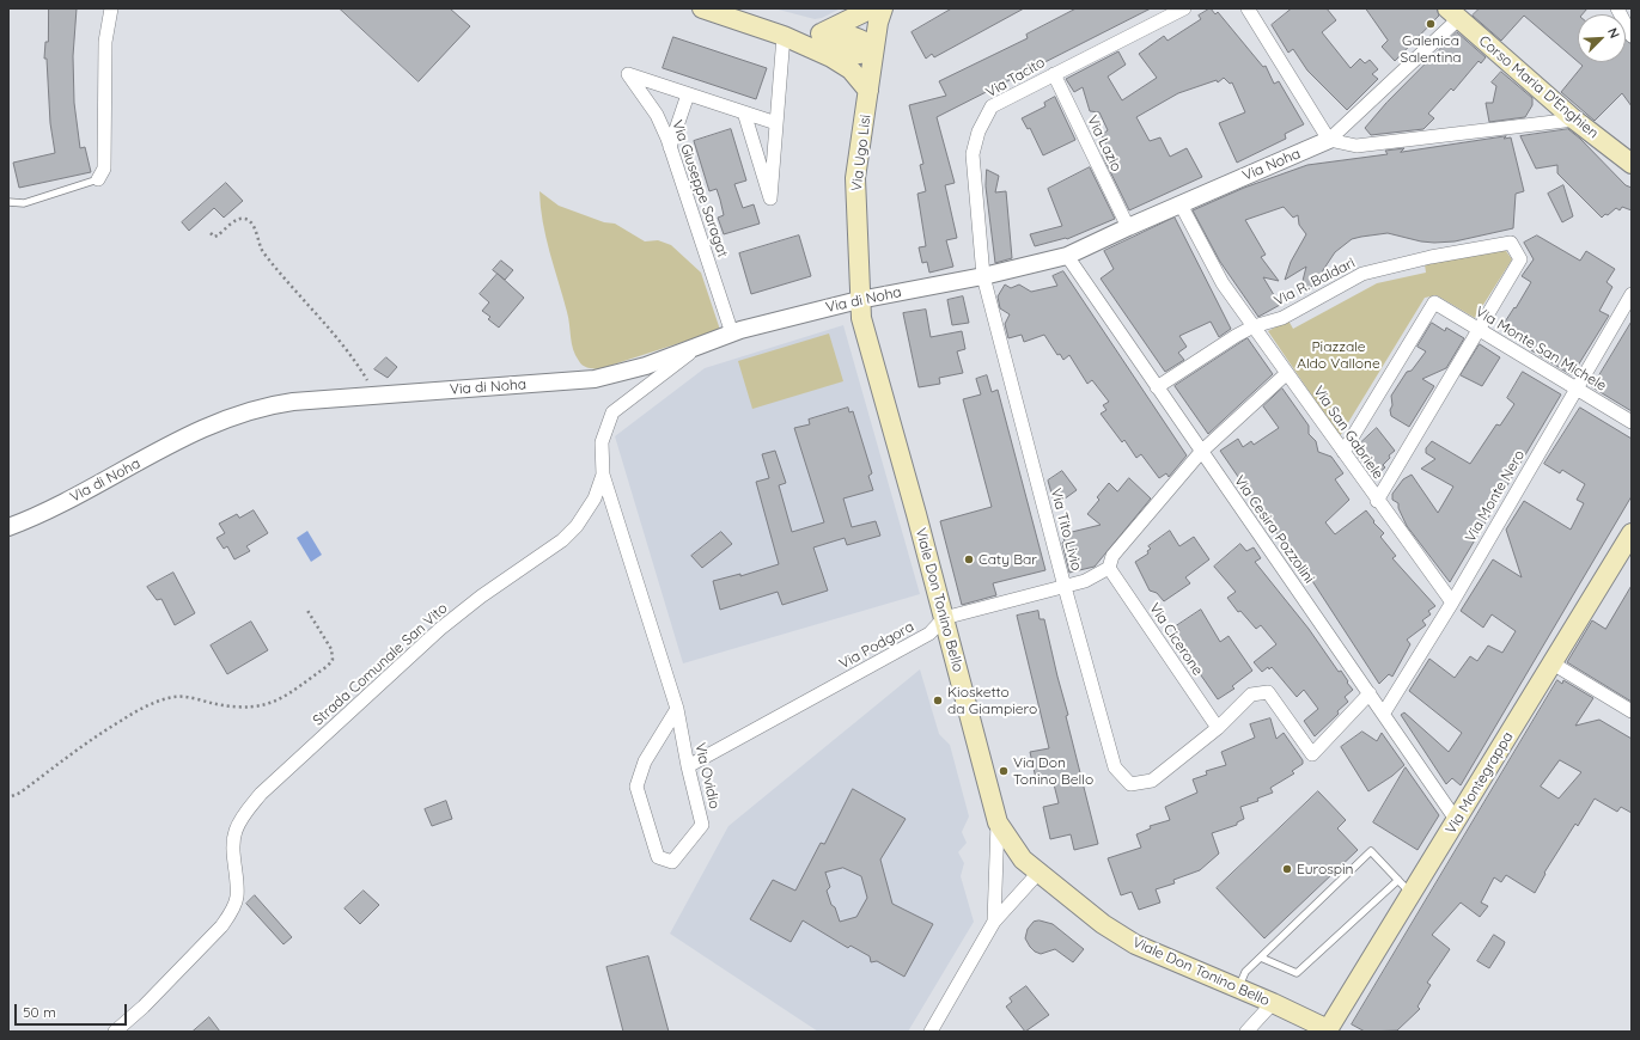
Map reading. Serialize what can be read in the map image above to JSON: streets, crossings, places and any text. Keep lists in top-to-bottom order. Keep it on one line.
{"streets":{"main road":["Corso Maria D'Enghien","Via Ugo Lisi","Viale Don Tonino Bello","Via Montegrappa"],"street":["Via Tacito","Via Lazio","Via Noha","Via Giuseppe Saragat","Via R. Baldari","Via di Noha","Via Monte San Michele","Via San Gabriele","Via Monte Nero","Via Tito Livio","Via Cesira Pozzolini","Via Cicerone","Via Podgora","Strada Comunale San Vito","Via Ovidio"]},"crossings":[["Via Tacito","Via Lazio"],["Via Tacito","Via Noha"],["Via Tacito","Via di Noha"],["Via Tacito","Via Tito Livio"],["Via Lazio","Via Noha"],["Via Ugo Lisi","Via di Noha"],["Via Ugo Lisi","Viale Don Tonino Bello"],["Via Noha","Via di Noha"],["Via Noha","Via San Gabriele"],["Via Noha","Via Tito Livio"],["Via Noha","Via Cesira Pozzolini"],["Via Giuseppe Saragat","Via di Noha"],["Via R. Baldari","Via Monte San Michele"],["Via R. Baldari","Via San Gabriele"],["Via R. Baldari","Via Cesira Pozzolini"],["Via di Noha","Via Tito Livio"],["Via di Noha","Viale Don Tonino Bello"],["Via di Noha","Strada Comunale San Vito"],["Via Monte San Michele","Via San Gabriele"],["Via Monte San Michele","Via Monte Nero"],["Via San Gabriele","Via Monte Nero"],["Via Monte Nero","Via Cesira Pozzolini"],["Via Tito Livio","Via Cicerone"],["Via Cesira Pozzolini","Via Montegrappa"],["Viale Don Tonino Bello","Via Podgora"],["Viale Don Tonino Bello","Via Montegrappa"],["Via Podgora","Via Ovidio"],["Strada Comunale San Vito","Via Ovidio"]],"parks":["Piazzale Aldo Vallone"],"places":["Galenica Salentina","Caty Bar","Kiosketto da Giampiero","Via Don Tonino Bello","Eurospin"],"scale_bar":"50 m","north":"top right"}
